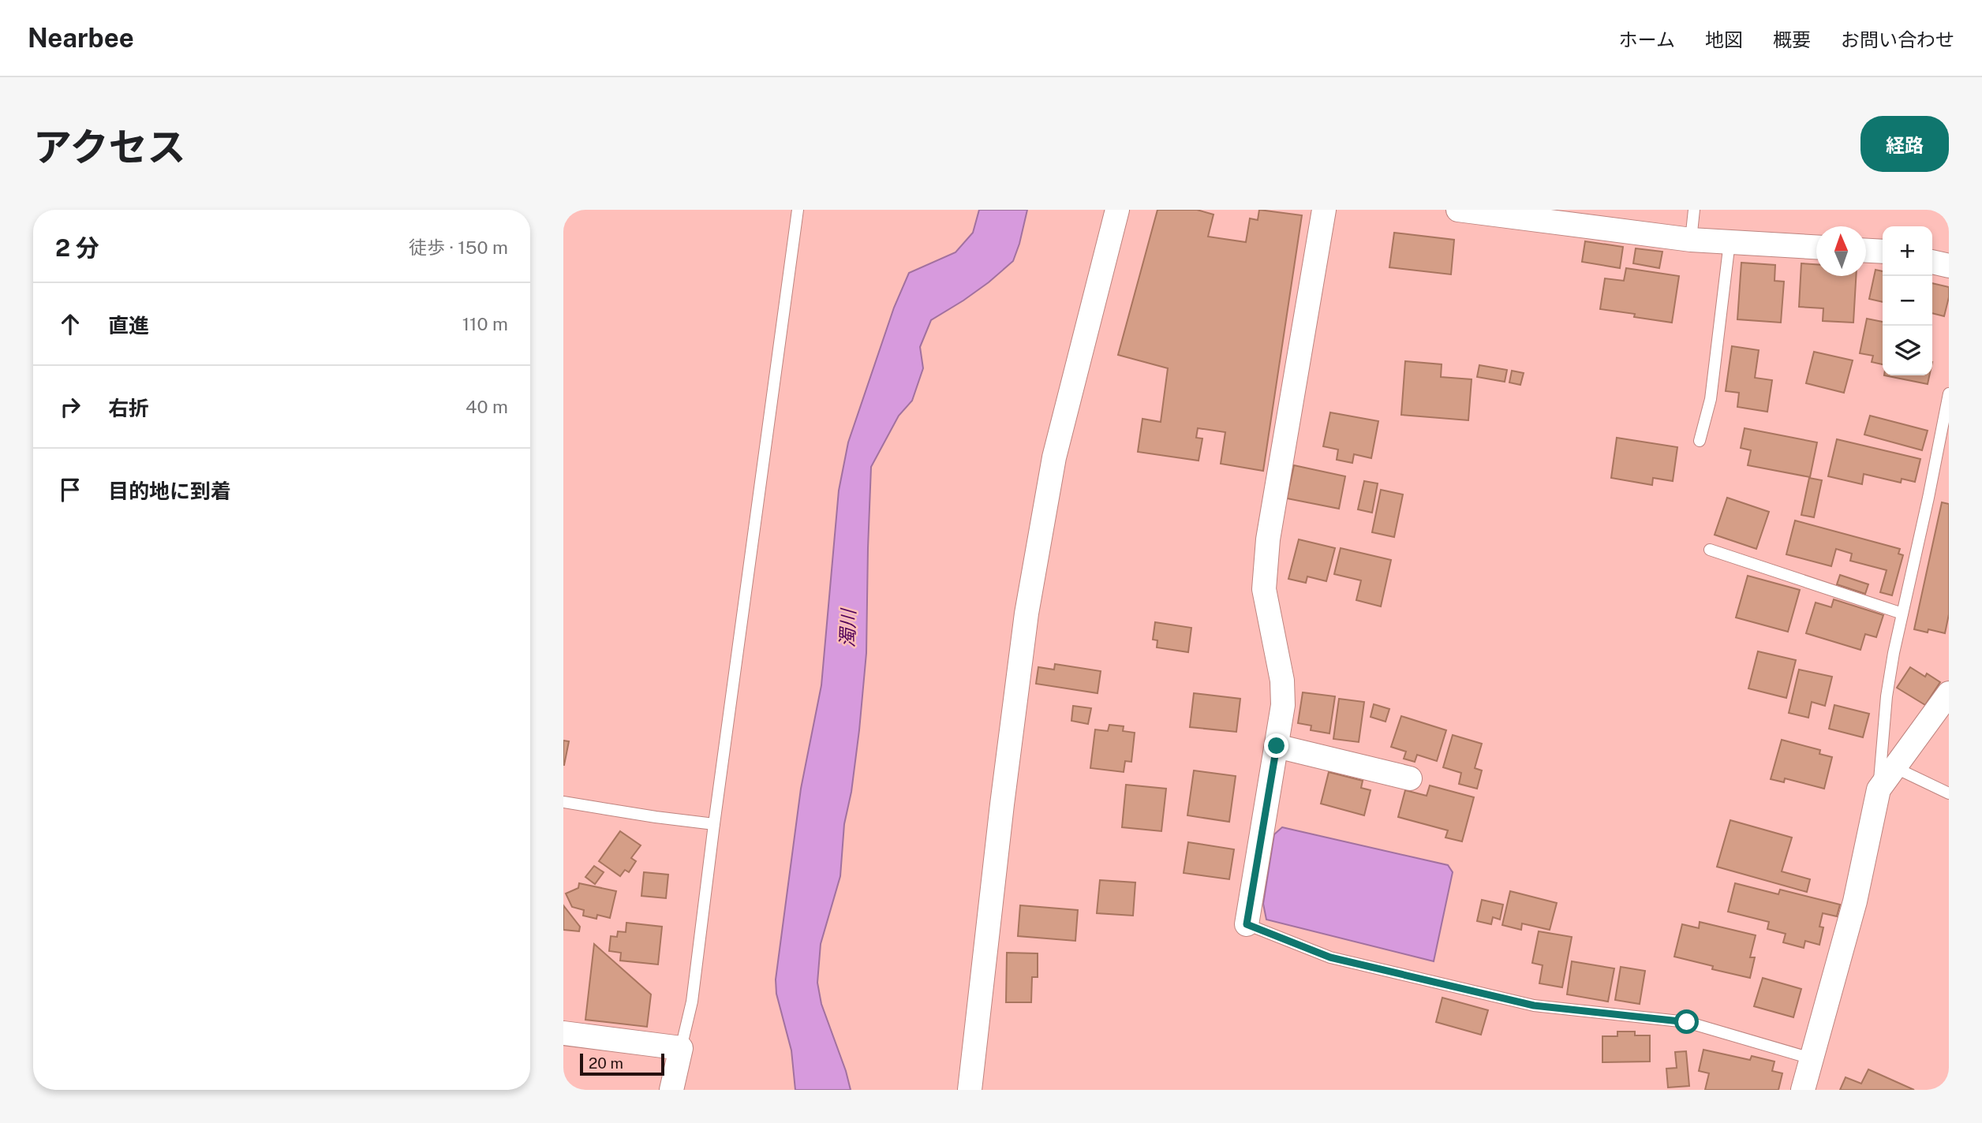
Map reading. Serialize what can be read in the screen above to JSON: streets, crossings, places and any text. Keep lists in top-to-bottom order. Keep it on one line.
{"water":["濁川"],"scale_bar":"20 m","north":"top","page":{"header":"Nearbee","nav":["ホーム","地図","概要","お問い合わせ"],"title":"アクセス","buttons":"経路","heading":["2 分","徒歩 · 150 m"],"map_buttons":["+","−"],"list":[["直進","110 m"],["右折","40 m"],"目的地に到着"],"scale":"20 m"}}
